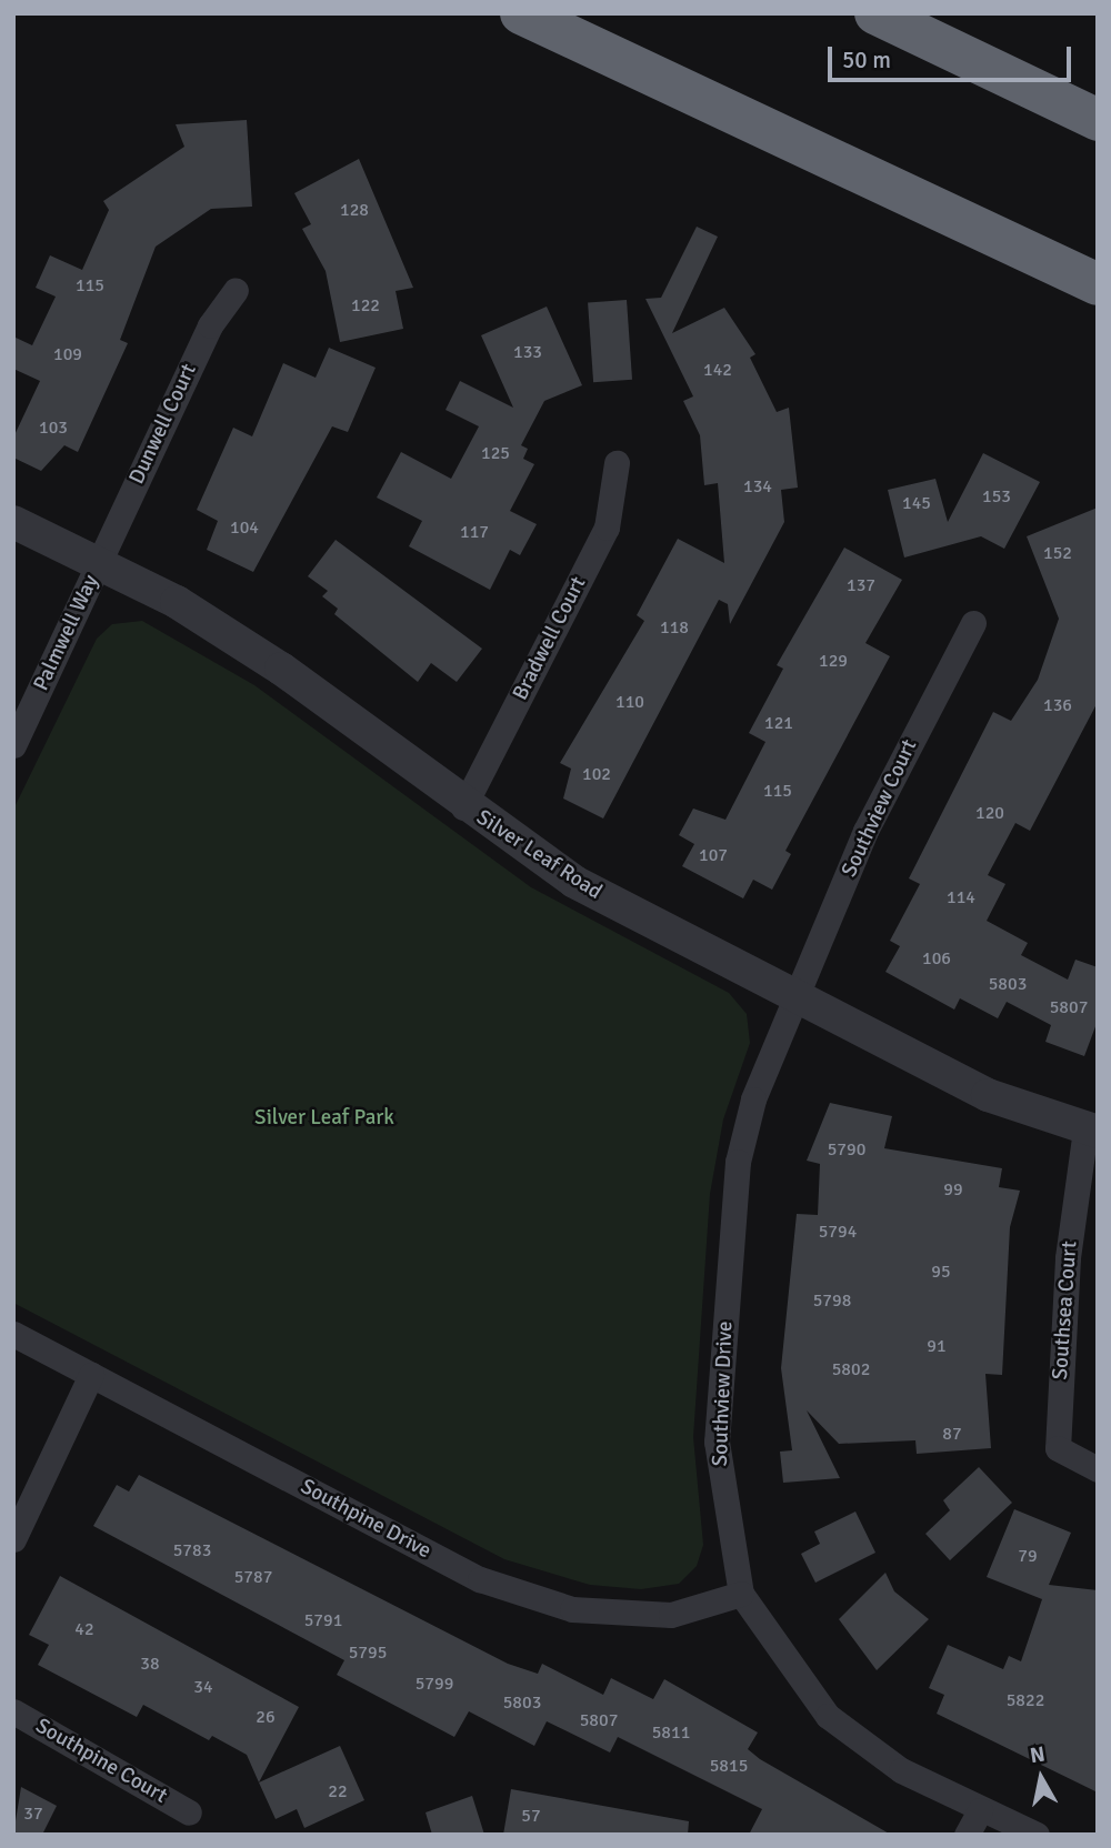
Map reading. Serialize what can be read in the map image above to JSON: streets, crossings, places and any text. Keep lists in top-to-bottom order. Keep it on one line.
{"streets":{"street":["Dunwell Court","Palmwell Way","Bradwell Court","Southview Court","Silver Leaf Road","Southsea Court","Southview Drive","Southpine Drive","Southpine Court"]},"crossings":[["Dunwell Court","Palmwell Way"],["Dunwell Court","Silver Leaf Road"],["Palmwell Way","Silver Leaf Road"],["Bradwell Court","Silver Leaf Road"],["Southview Court","Silver Leaf Road"],["Southview Court","Southview Drive"],["Silver Leaf Road","Southsea Court"],["Silver Leaf Road","Southview Drive"],["Southview Drive","Southpine Drive"]],"parks":["Silver Leaf Park"],"house_numbers":["128","115","122","133","109","142","103","125","134","153","145","104","117","152","137","118","129","110","136","121","102","115","120","107","114","106","5803","5807","5790","99","5794","95","5798","91","5802","87","5783","79","5787","5791","42","5795","38","5799","34","5822","5803","26","5807","5811","5815","22","37","57"],"scale_bar":"50 m","north":"top"}
